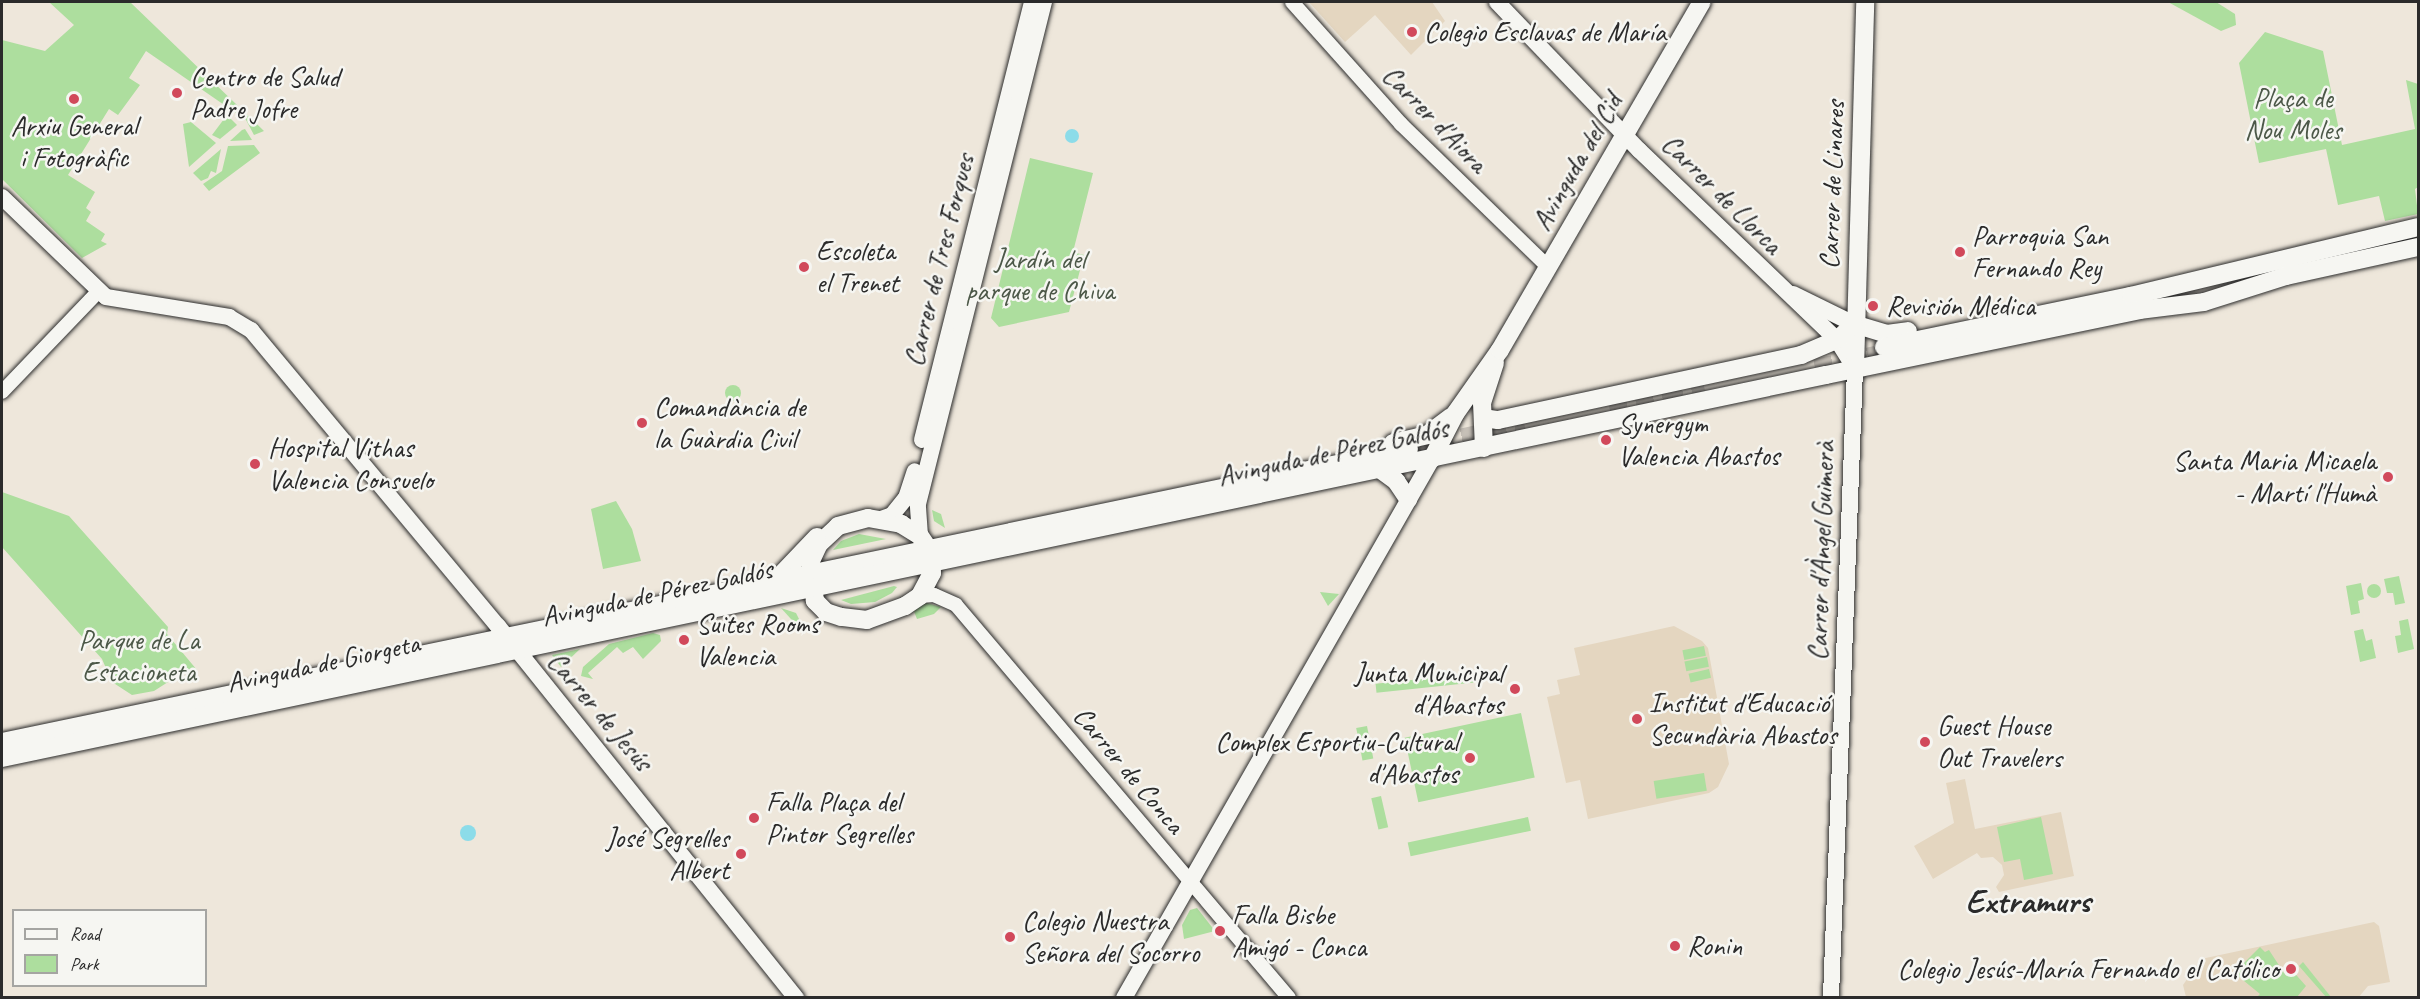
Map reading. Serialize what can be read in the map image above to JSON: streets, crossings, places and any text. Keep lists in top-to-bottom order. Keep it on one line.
{"streets":{"main road":["Avinguda del Cid","Carrer de Linares","Carrer de Llorca","Carrer de Tres Forques","Avinguda de Pérez Galdós","Carrer d'Àngel Guimerà","Avinguda de Giorgeta","Carrer de Jesús"],"street":["Carrer d'Aiora","Carrer de Conca"]},"crossings":[["Carrer d'Aiora","Avinguda del Cid"],["Avinguda del Cid","Carrer de Llorca"],["Avinguda del Cid","Avinguda de Pérez Galdós"],["Carrer de Linares","Carrer de Llorca"],["Carrer de Linares","Avinguda de Pérez Galdós"],["Carrer de Linares","Carrer d'Àngel Guimerà"],["Carrer de Llorca","Avinguda de Pérez Galdós"],["Carrer de Llorca","Carrer d'Àngel Guimerà"],["Carrer de Tres Forques","Avinguda de Pérez Galdós"],["Avinguda de Pérez Galdós","Carrer d'Àngel Guimerà"],["Avinguda de Pérez Galdós","Avinguda de Giorgeta"],["Avinguda de Pérez Galdós","Carrer de Jesús"],["Avinguda de Pérez Galdós","Carrer de Conca"],["Avinguda de Giorgeta","Carrer de Jesús"]],"districts":["Extramurs"],"parks":["Plaça de Nou Moles","Jardín del parque de Chiva","Parque de La Estacioneta"],"places":["Colegio Esclavas de María","Centro de Salud Padre Jofre","Arxiu General i Fotogràfic","Parroquia San Fernando Rey","Escoleta el Trenet","Revisión Médica","Comandància de la Guàrdia Civil","Synergym Valencia Abastos","Hospital Vithas Valencia Consuelo","Santa Maria Micaela - Martí l'Humà","Suites Rooms Valencia","Junta Municipal d'Abastos","Institut d'Educació Secundària Abastos","Guest House Out Travelers","Complex Esportiu-Cultural d'Abastos","Falla Plaça del Pintor Segrelles","José Segrelles Albert","Falla Bisbe Amigó - Conca","Colegio Nuestra Señora del Socorro","Ronin","Colegio Jesús-María Fernando el Católico"],"legend":["Road","Park"]}
